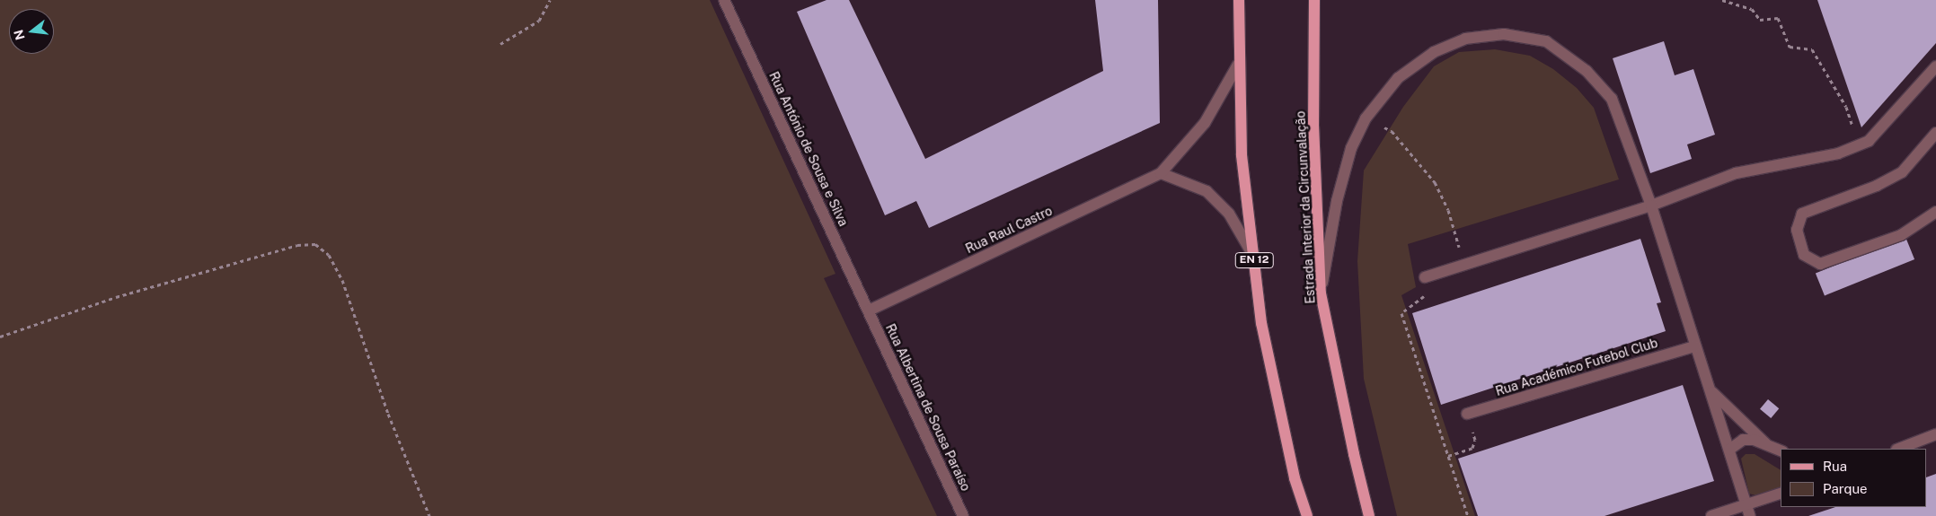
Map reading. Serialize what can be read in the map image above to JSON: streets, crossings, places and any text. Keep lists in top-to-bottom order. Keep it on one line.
{"streets":{"main road":["Estrada Interior da Circunvalação","EN 12"],"street":["Rua António de Sousa e Silva","Rua Raul Castro","Rua Académico Futebol Club","Rua Albertina de Sousa Paraíso"]},"crossings":[["Rua António de Sousa e Silva","Rua Raul Castro"],["Rua António de Sousa e Silva","Rua Albertina de Sousa Paraíso"],["Rua Raul Castro","EN 12"],["Rua Raul Castro","Rua Albertina de Sousa Paraíso"]],"legend":["Rua","Parque"],"north":"left"}
